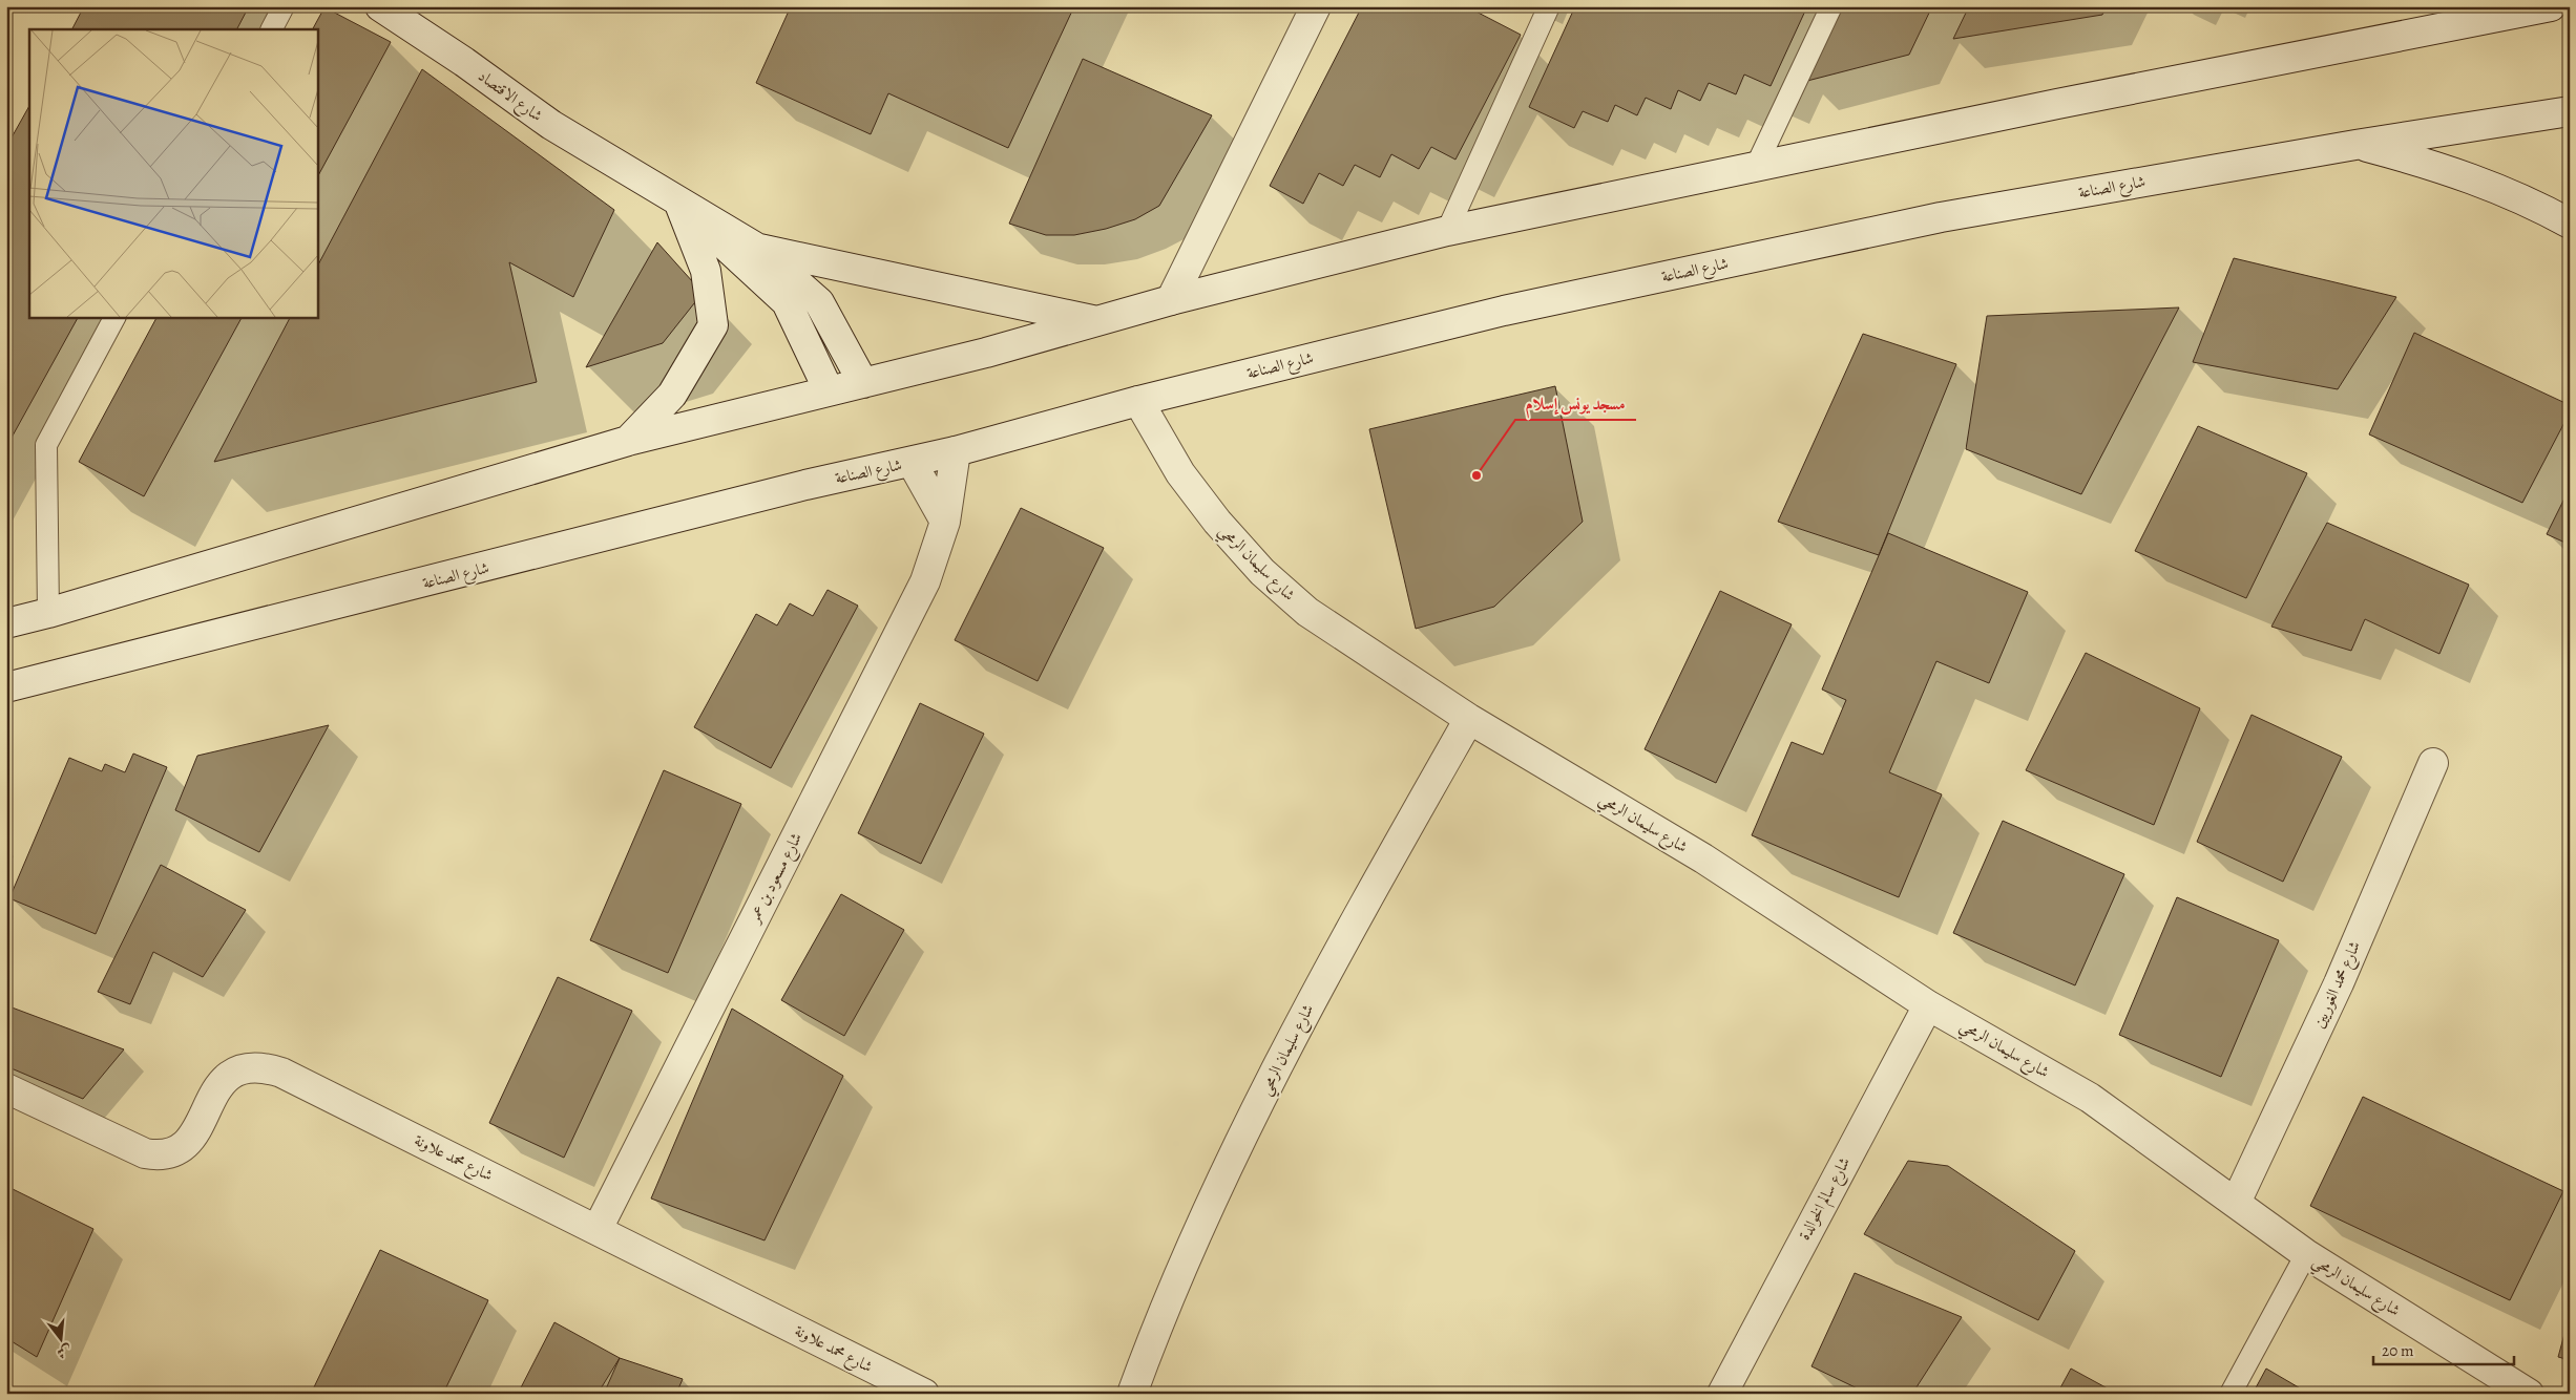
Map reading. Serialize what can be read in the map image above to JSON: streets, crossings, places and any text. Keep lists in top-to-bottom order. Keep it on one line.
{"streets":{"street":["شارع الاقتصاد","شارع الصناعة","شارع سليمان الرمحي","شارع مسعود بن عمر","شارع محمد الغوريين","شارع محمد علاونة","شارع سالم الخوالدة"]},"crossings":[["شارع الصناعة","شارع سليمان الرمحي"],["شارع الصناعة","شارع مسعود بن عمر"],["شارع سليمان الرمحي","شارع محمد الغوريين"],["شارع سليمان الرمحي","شارع سالم الخوالدة"],["شارع مسعود بن عمر","شارع محمد علاونة"]],"places":["مسجد يونس إسلام"],"scale_bar":"20 m","north":"bottom"}
